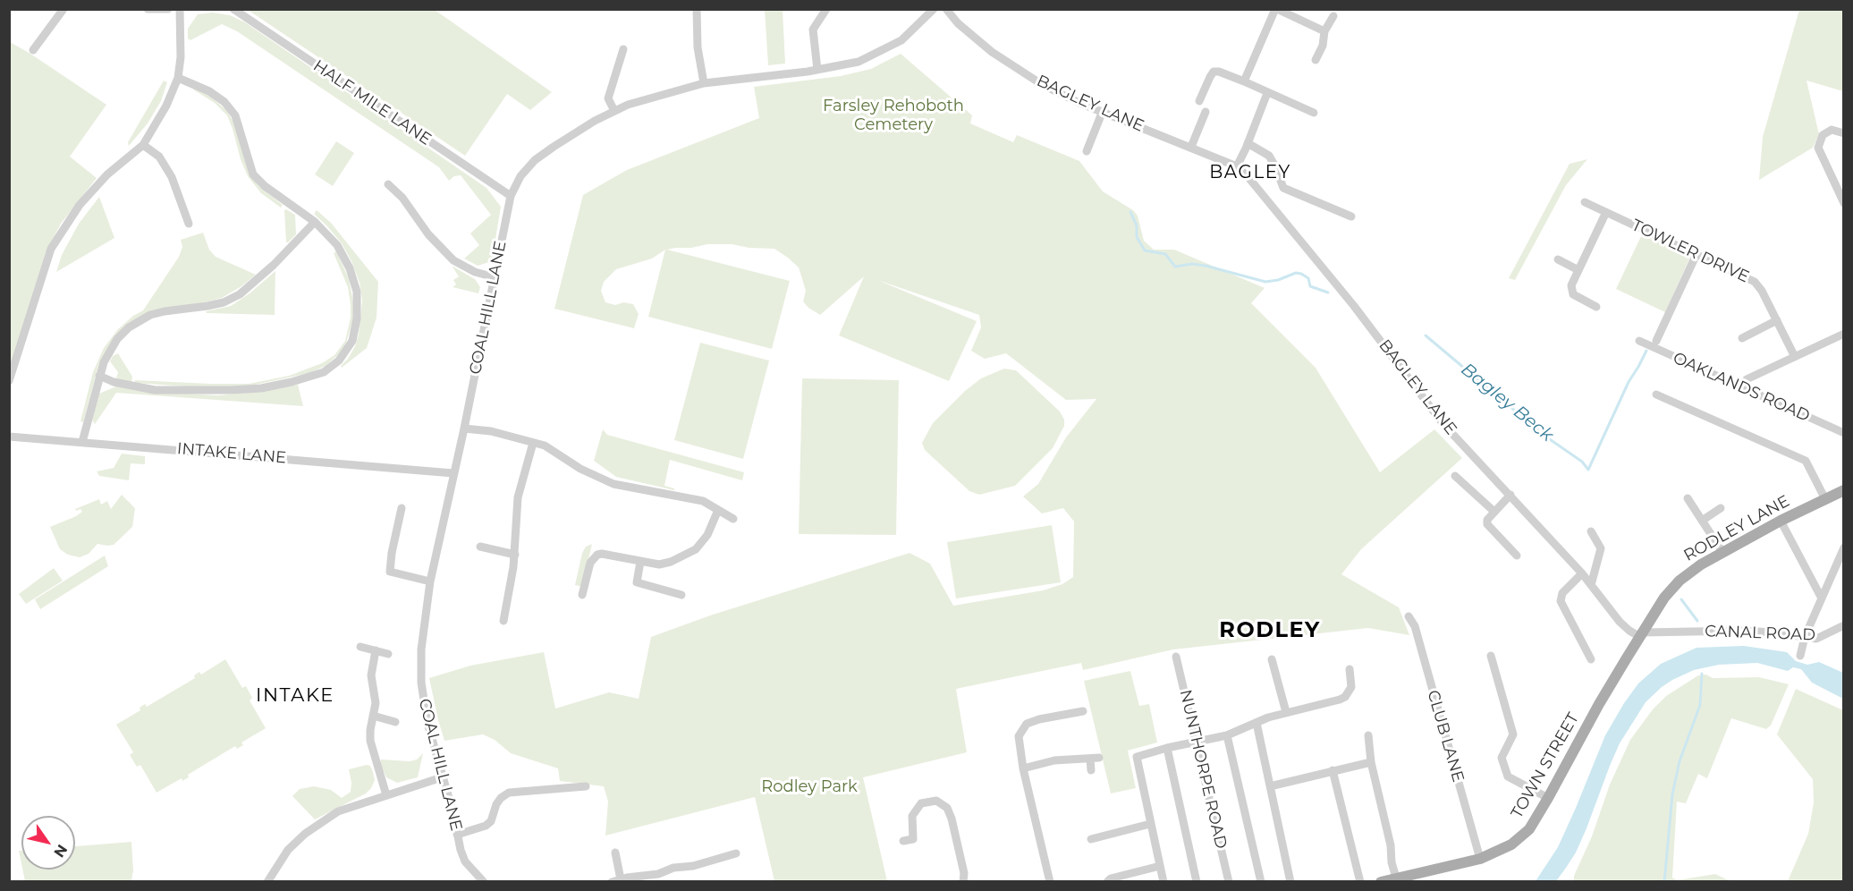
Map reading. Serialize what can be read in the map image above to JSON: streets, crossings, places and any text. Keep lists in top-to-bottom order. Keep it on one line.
{"streets":{"main road":["RODLEY LANE","TOWN STREET"],"street":["HALF MILE LANE","BAGLEY LANE","TOWLER DRIVE","COAL HILL LANE","OAKLANDS ROAD","INTAKE LANE","CANAL ROAD","CLUB LANE","NUNTHORPE ROAD"]},"crossings":[["HALF MILE LANE","COAL HILL LANE"],["BAGLEY LANE","RODLEY LANE"],["BAGLEY LANE","CANAL ROAD"],["BAGLEY LANE","TOWN STREET"],["COAL HILL LANE","INTAKE LANE"],["RODLEY LANE","CANAL ROAD"],["RODLEY LANE","TOWN STREET"],["CANAL ROAD","TOWN STREET"],["CLUB LANE","TOWN STREET"]],"districts":["BAGLEY","RODLEY","INTAKE"],"water":["Bagley Beck"],"parks":["Farsley Rehoboth Cemetery","Rodley Park"],"north":"bottom right"}
